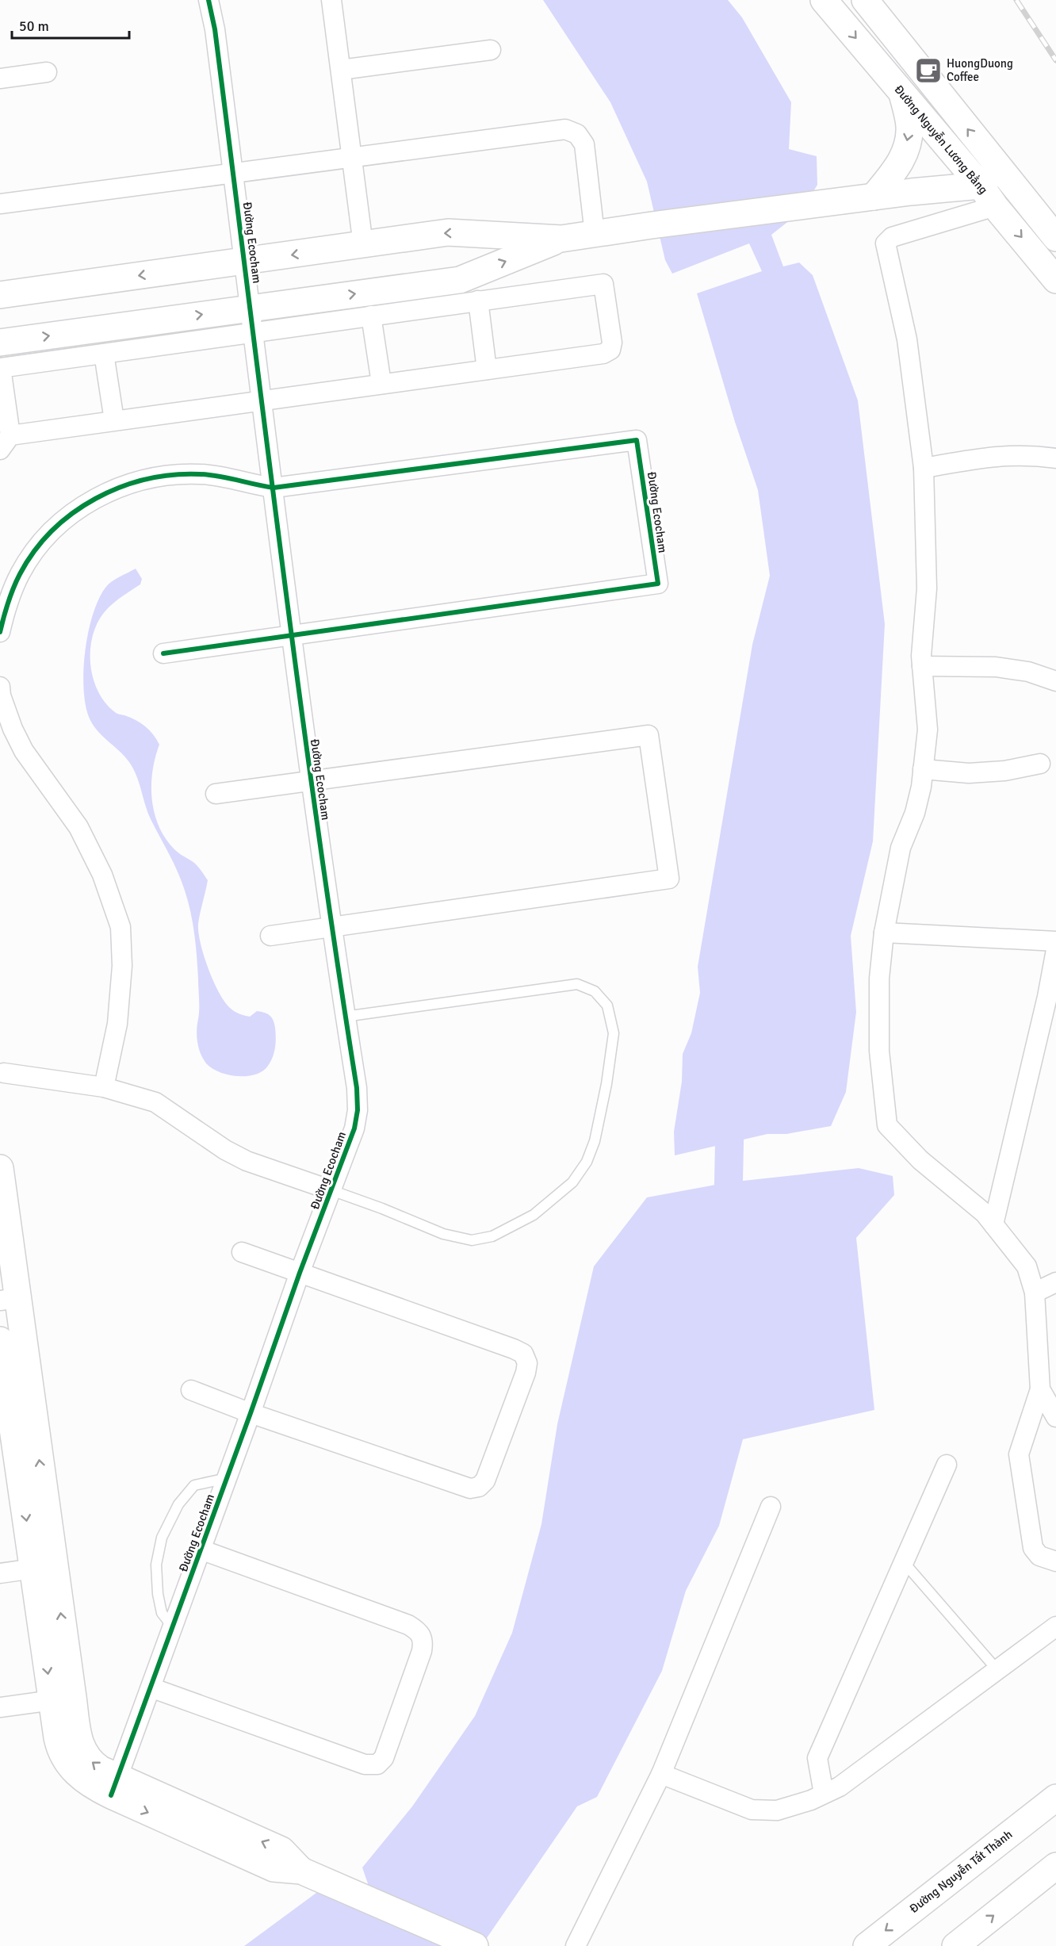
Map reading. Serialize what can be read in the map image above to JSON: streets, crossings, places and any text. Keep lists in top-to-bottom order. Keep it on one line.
{"streets":{"main road":["Đường Nguyễn Lương Bằng","Đường Nguyễn Tất Thành"],"street":["Đường Ecocham"]},"places":{"cafe":["HuongDuong Coffee"]},"scale_bar":"50 m"}
